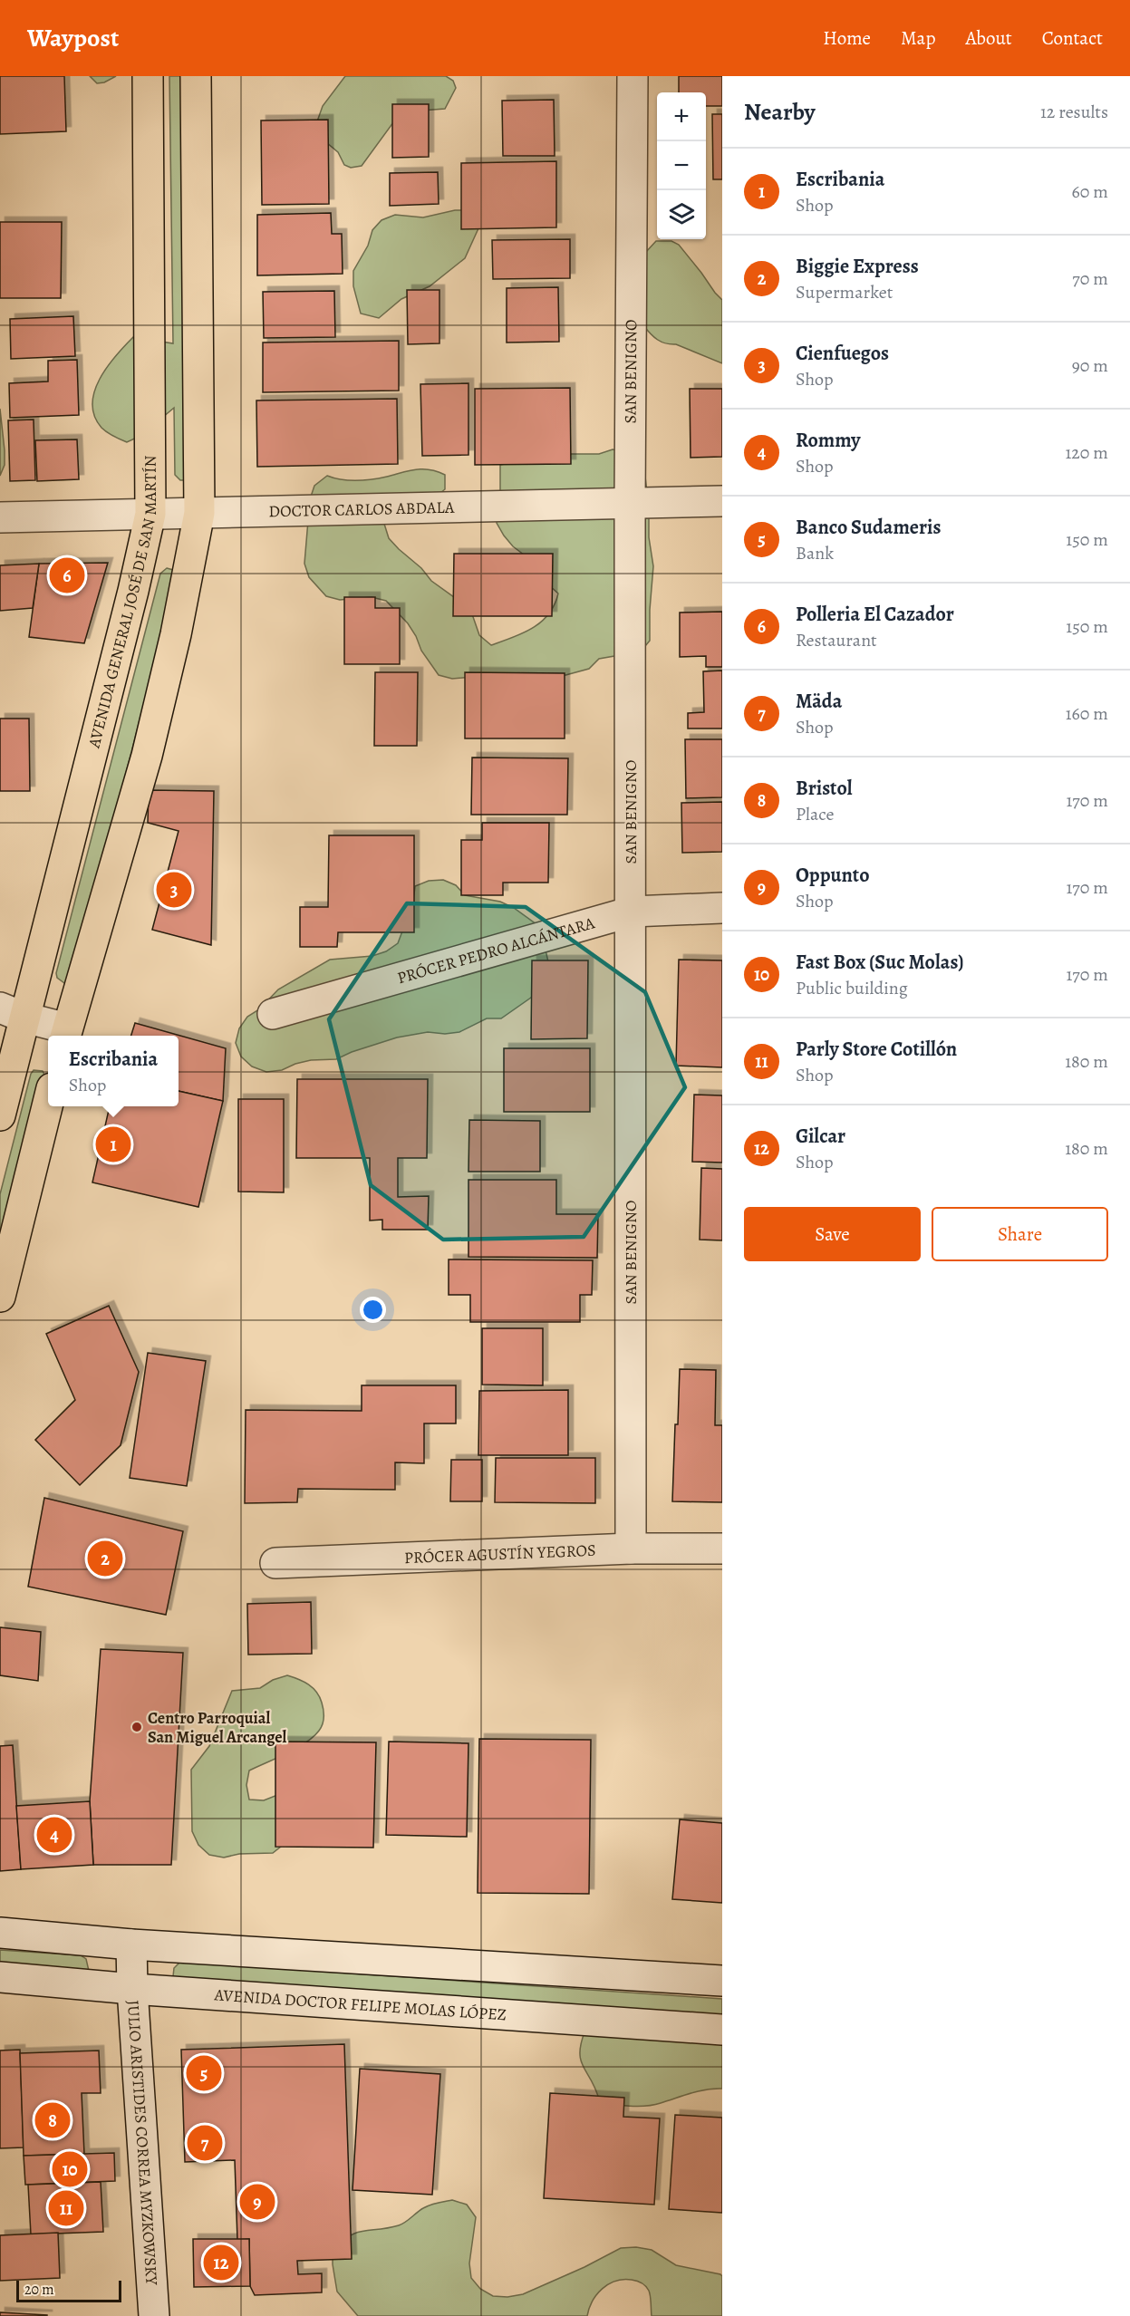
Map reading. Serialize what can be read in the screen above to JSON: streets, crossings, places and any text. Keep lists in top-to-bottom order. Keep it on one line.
{"streets":{"main road":["AVENIDA GENERAL JOSÉ DE SAN MARTÍN"],"street":["SAN BENIGNO","DOCTOR CARLOS ABDALA","PRÓCER PEDRO ALCÁNTARA","PRÓCER AGUSTÍN YEGROS","AVENIDA DOCTOR FELIPE MOLAS LÓPEZ","JULIO ARISTIDES CORREA MYZKOWSKY"]},"crossings":[["SAN BENIGNO","DOCTOR CARLOS ABDALA"],["SAN BENIGNO","PRÓCER PEDRO ALCÁNTARA"],["SAN BENIGNO","PRÓCER AGUSTÍN YEGROS"],["DOCTOR CARLOS ABDALA","AVENIDA GENERAL JOSÉ DE SAN MARTÍN"],["AVENIDA DOCTOR FELIPE MOLAS LÓPEZ","JULIO ARISTIDES CORREA MYZKOWSKY"]],"places":["Centro Parroquial San Miguel Arcangel"],"scale_bar":"20 m","page":{"header":"Waypost","nav":["Home","Map","About","Contact"],"heading":["Nearby","12 results"],"map_buttons":["+","−"],"list":[{"mark":"1","name":"Escribania","note":"Shop","value":"60 m"},{"mark":"2","name":"Biggie Express","note":"Supermarket","value":"70 m"},{"mark":"3","name":"Cienfuegos","note":"Shop","value":"90 m"},{"mark":"4","name":"Rommy","note":"Shop","value":"120 m"},{"mark":"5","name":"Banco Sudameris","note":"Bank","value":"150 m"},{"mark":"6","name":"Polleria El Cazador","note":"Restaurant","value":"150 m"},{"mark":"7","name":"Mäda","note":"Shop","value":"160 m"},{"mark":"8","name":"Bristol","note":"Place","value":"170 m"},{"mark":"9","name":"Oppunto","note":"Shop","value":"170 m"},{"mark":"10","name":"Fast Box (Suc Molas)","note":"Public building","value":"170 m"},{"mark":"11","name":"Parly Store Cotillón","note":"Shop","value":"180 m"},{"mark":"12","name":"Gilcar","note":"Shop","value":"180 m"}],"pins":["6","3","1","2","4","5","8","7","10","9","11","12"],"popup":["Escribania","Shop"],"buttons":["Save","Share"],"scale":"20 m"}}
